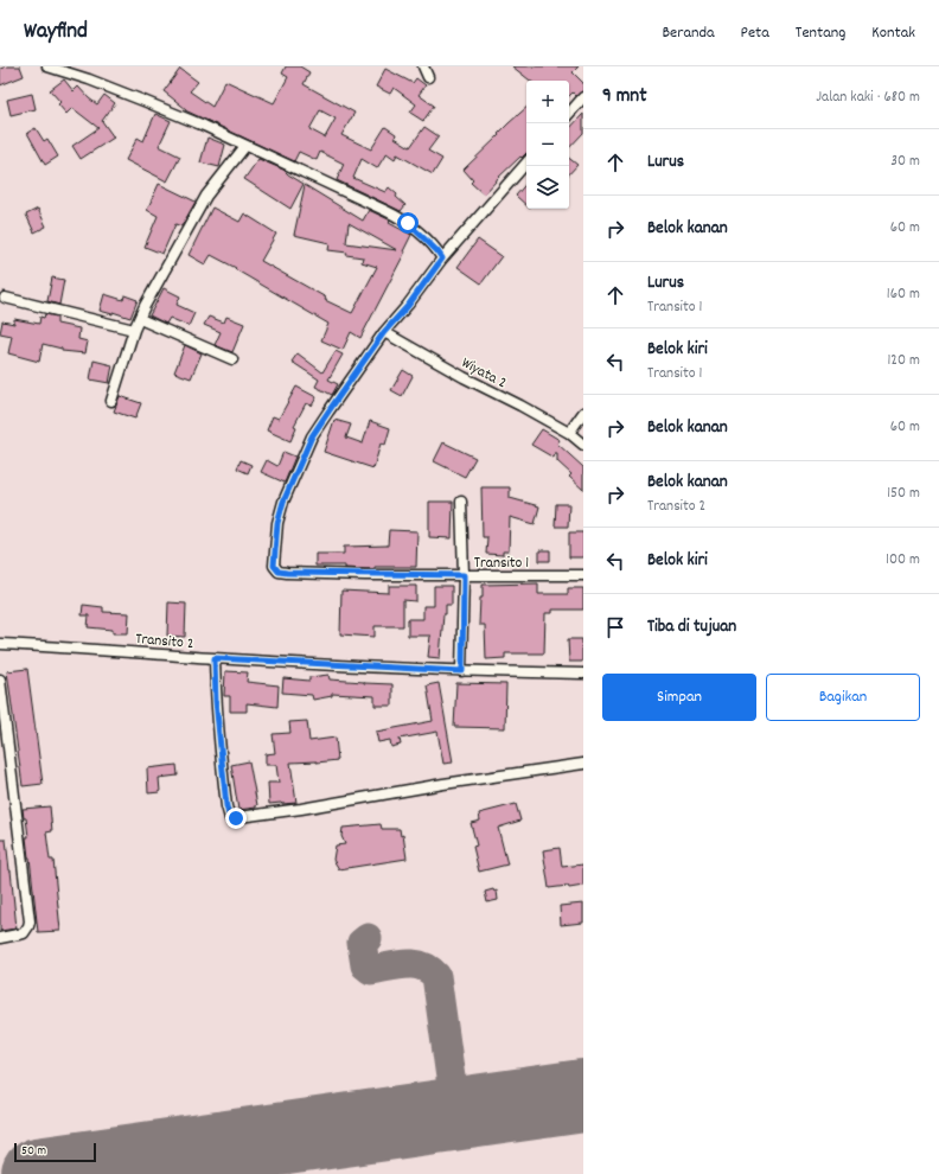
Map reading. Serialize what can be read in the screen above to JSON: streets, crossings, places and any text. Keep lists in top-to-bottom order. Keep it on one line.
{"streets":{"street":["Wiyata 2","Transito 1","Transito 2"]},"crossings":[["Wiyata 2","Transito 1"]],"scale_bar":"50 m","page":{"header":"Wayfind","nav":["Beranda","Peta","Tentang","Kontak"],"heading":["9 mnt","Jalan kaki · 680 m"],"map_buttons":["+","−"],"list":[["Lurus","30 m"],["Belok kanan","60 m"],["Lurus","Transito 1","160 m"],["Belok kiri","Transito 1","120 m"],["Belok kanan","60 m"],["Belok kanan","Transito 2","150 m"],["Belok kiri","100 m"],"Tiba di tujuan"],"buttons":["Simpan","Bagikan"],"scale":"50 m"}}
